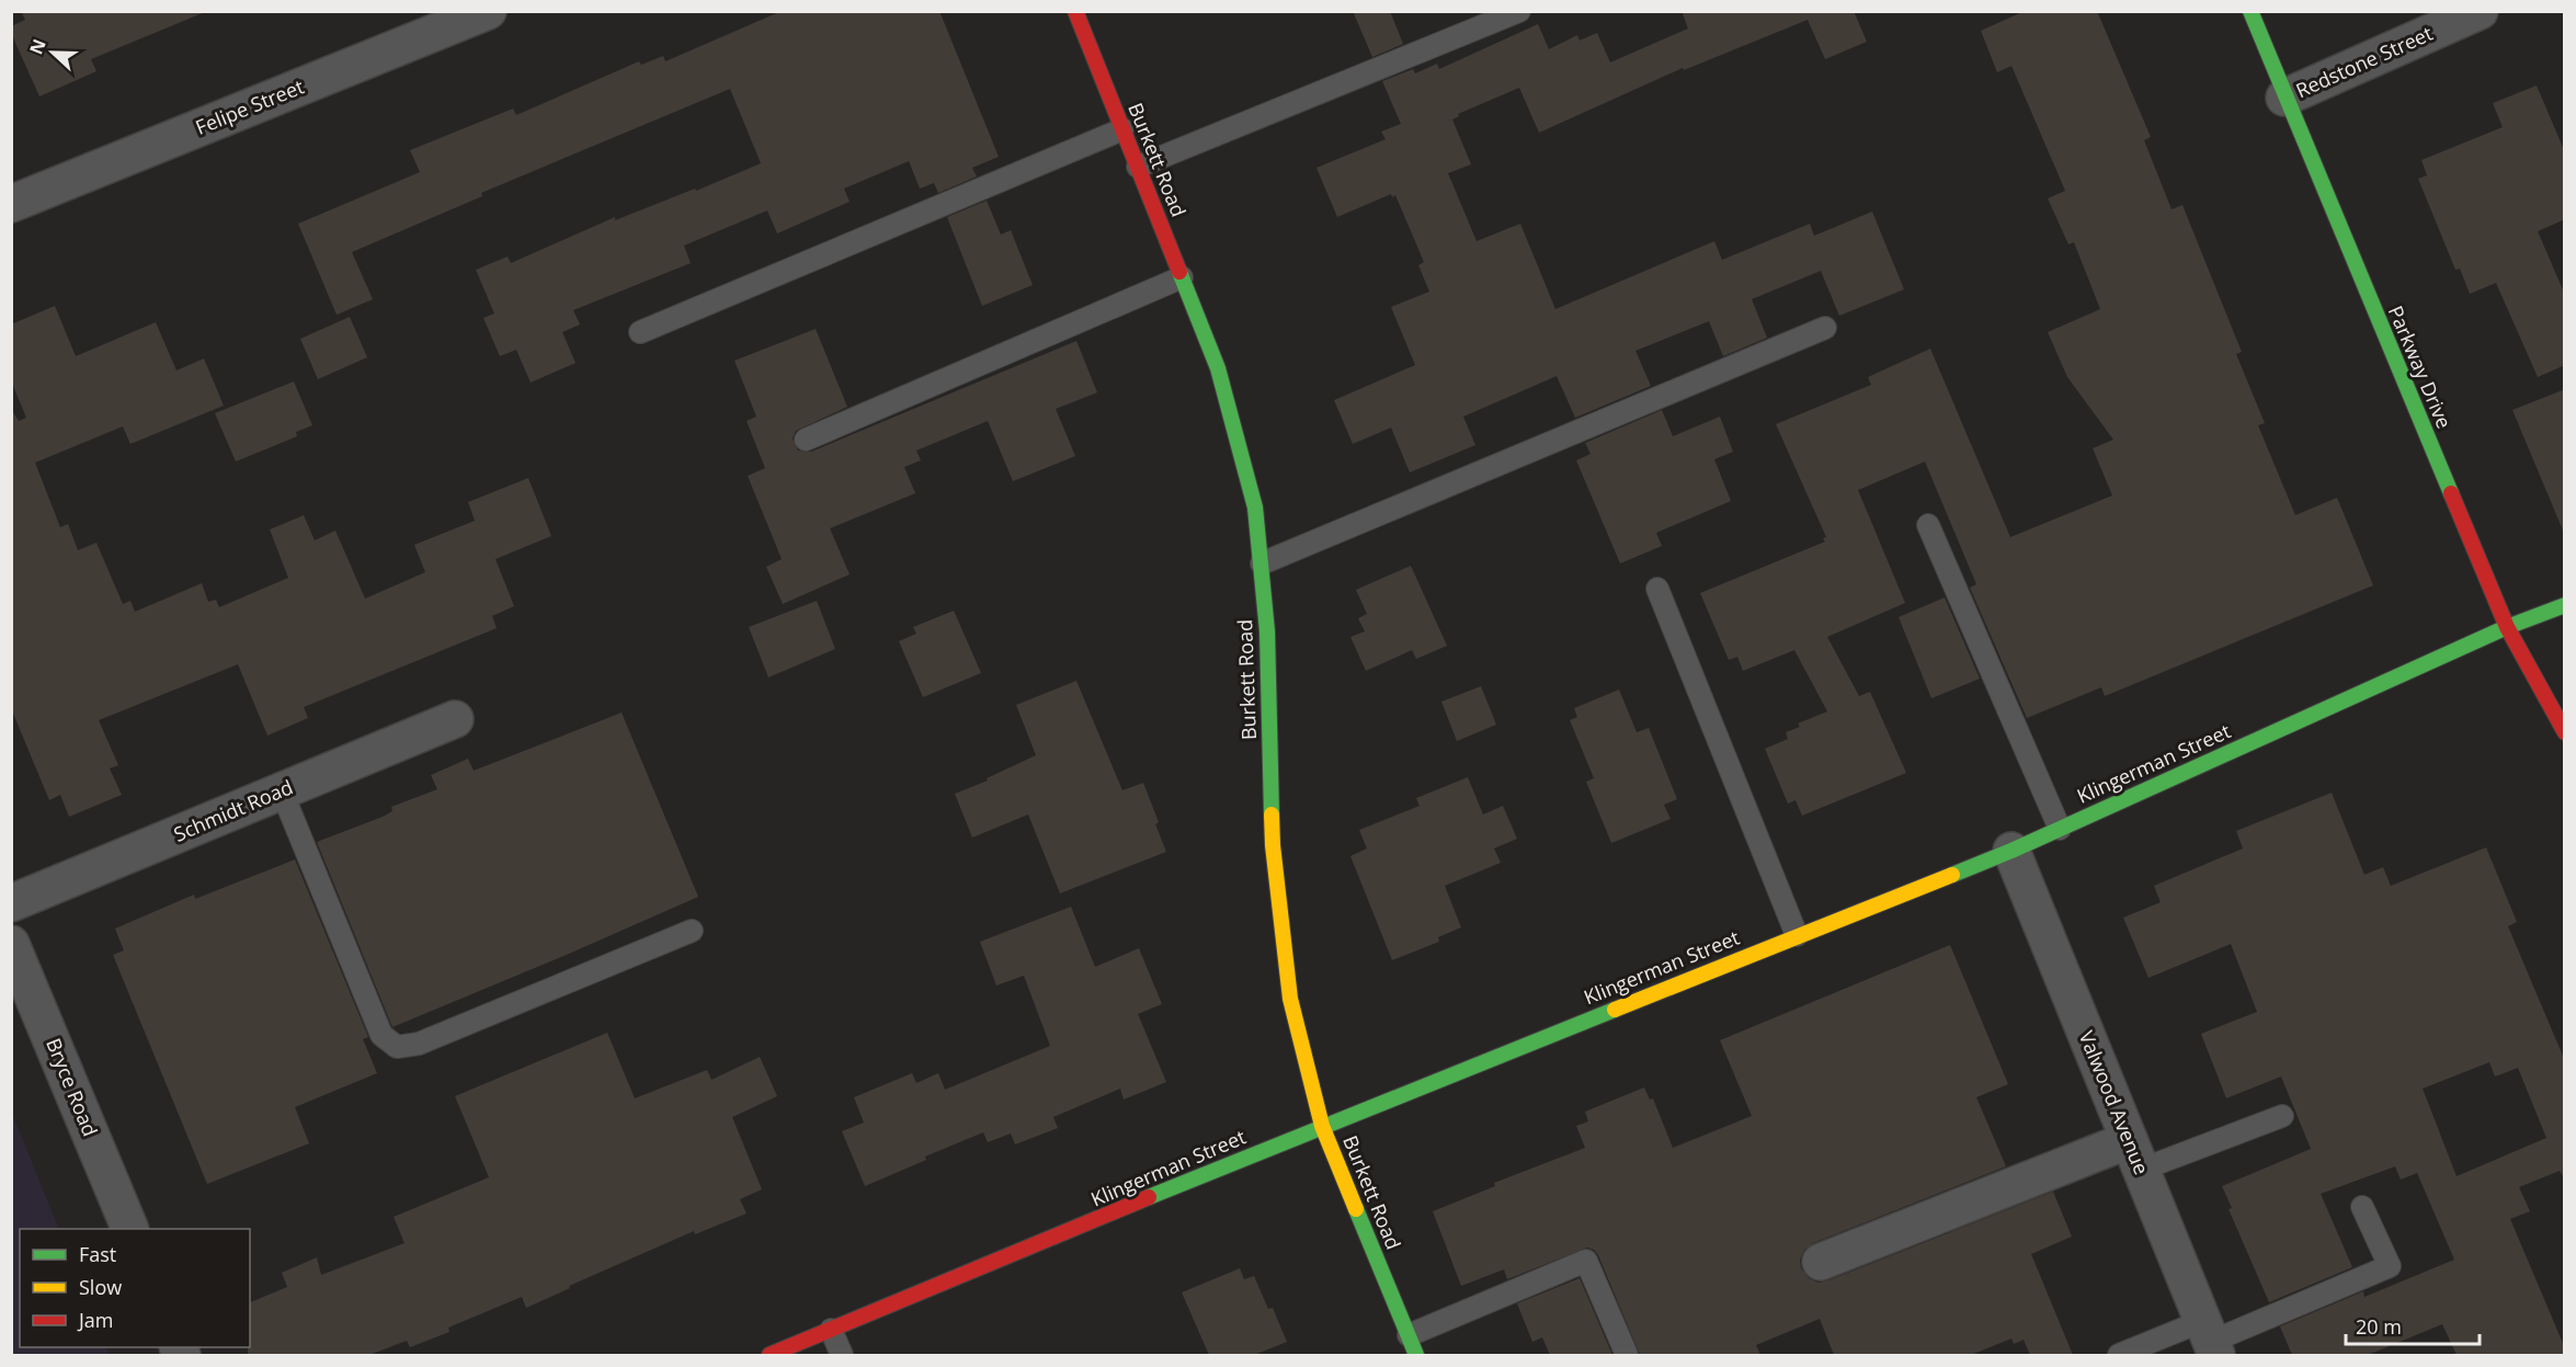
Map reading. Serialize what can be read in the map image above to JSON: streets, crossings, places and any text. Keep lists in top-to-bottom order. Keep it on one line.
{"streets":{"street":["Redstone Street","Felipe Street","Burkett Road","Parkway Drive","Klingerman Street","Schmidt Road","Bryce Road","Valwood Avenue"]},"crossings":[["Redstone Street","Parkway Drive"],["Burkett Road","Klingerman Street"],["Parkway Drive","Klingerman Street"],["Klingerman Street","Valwood Avenue"]],"legend":["Fast","Slow","Jam"],"scale_bar":"20 m","north":"left"}
